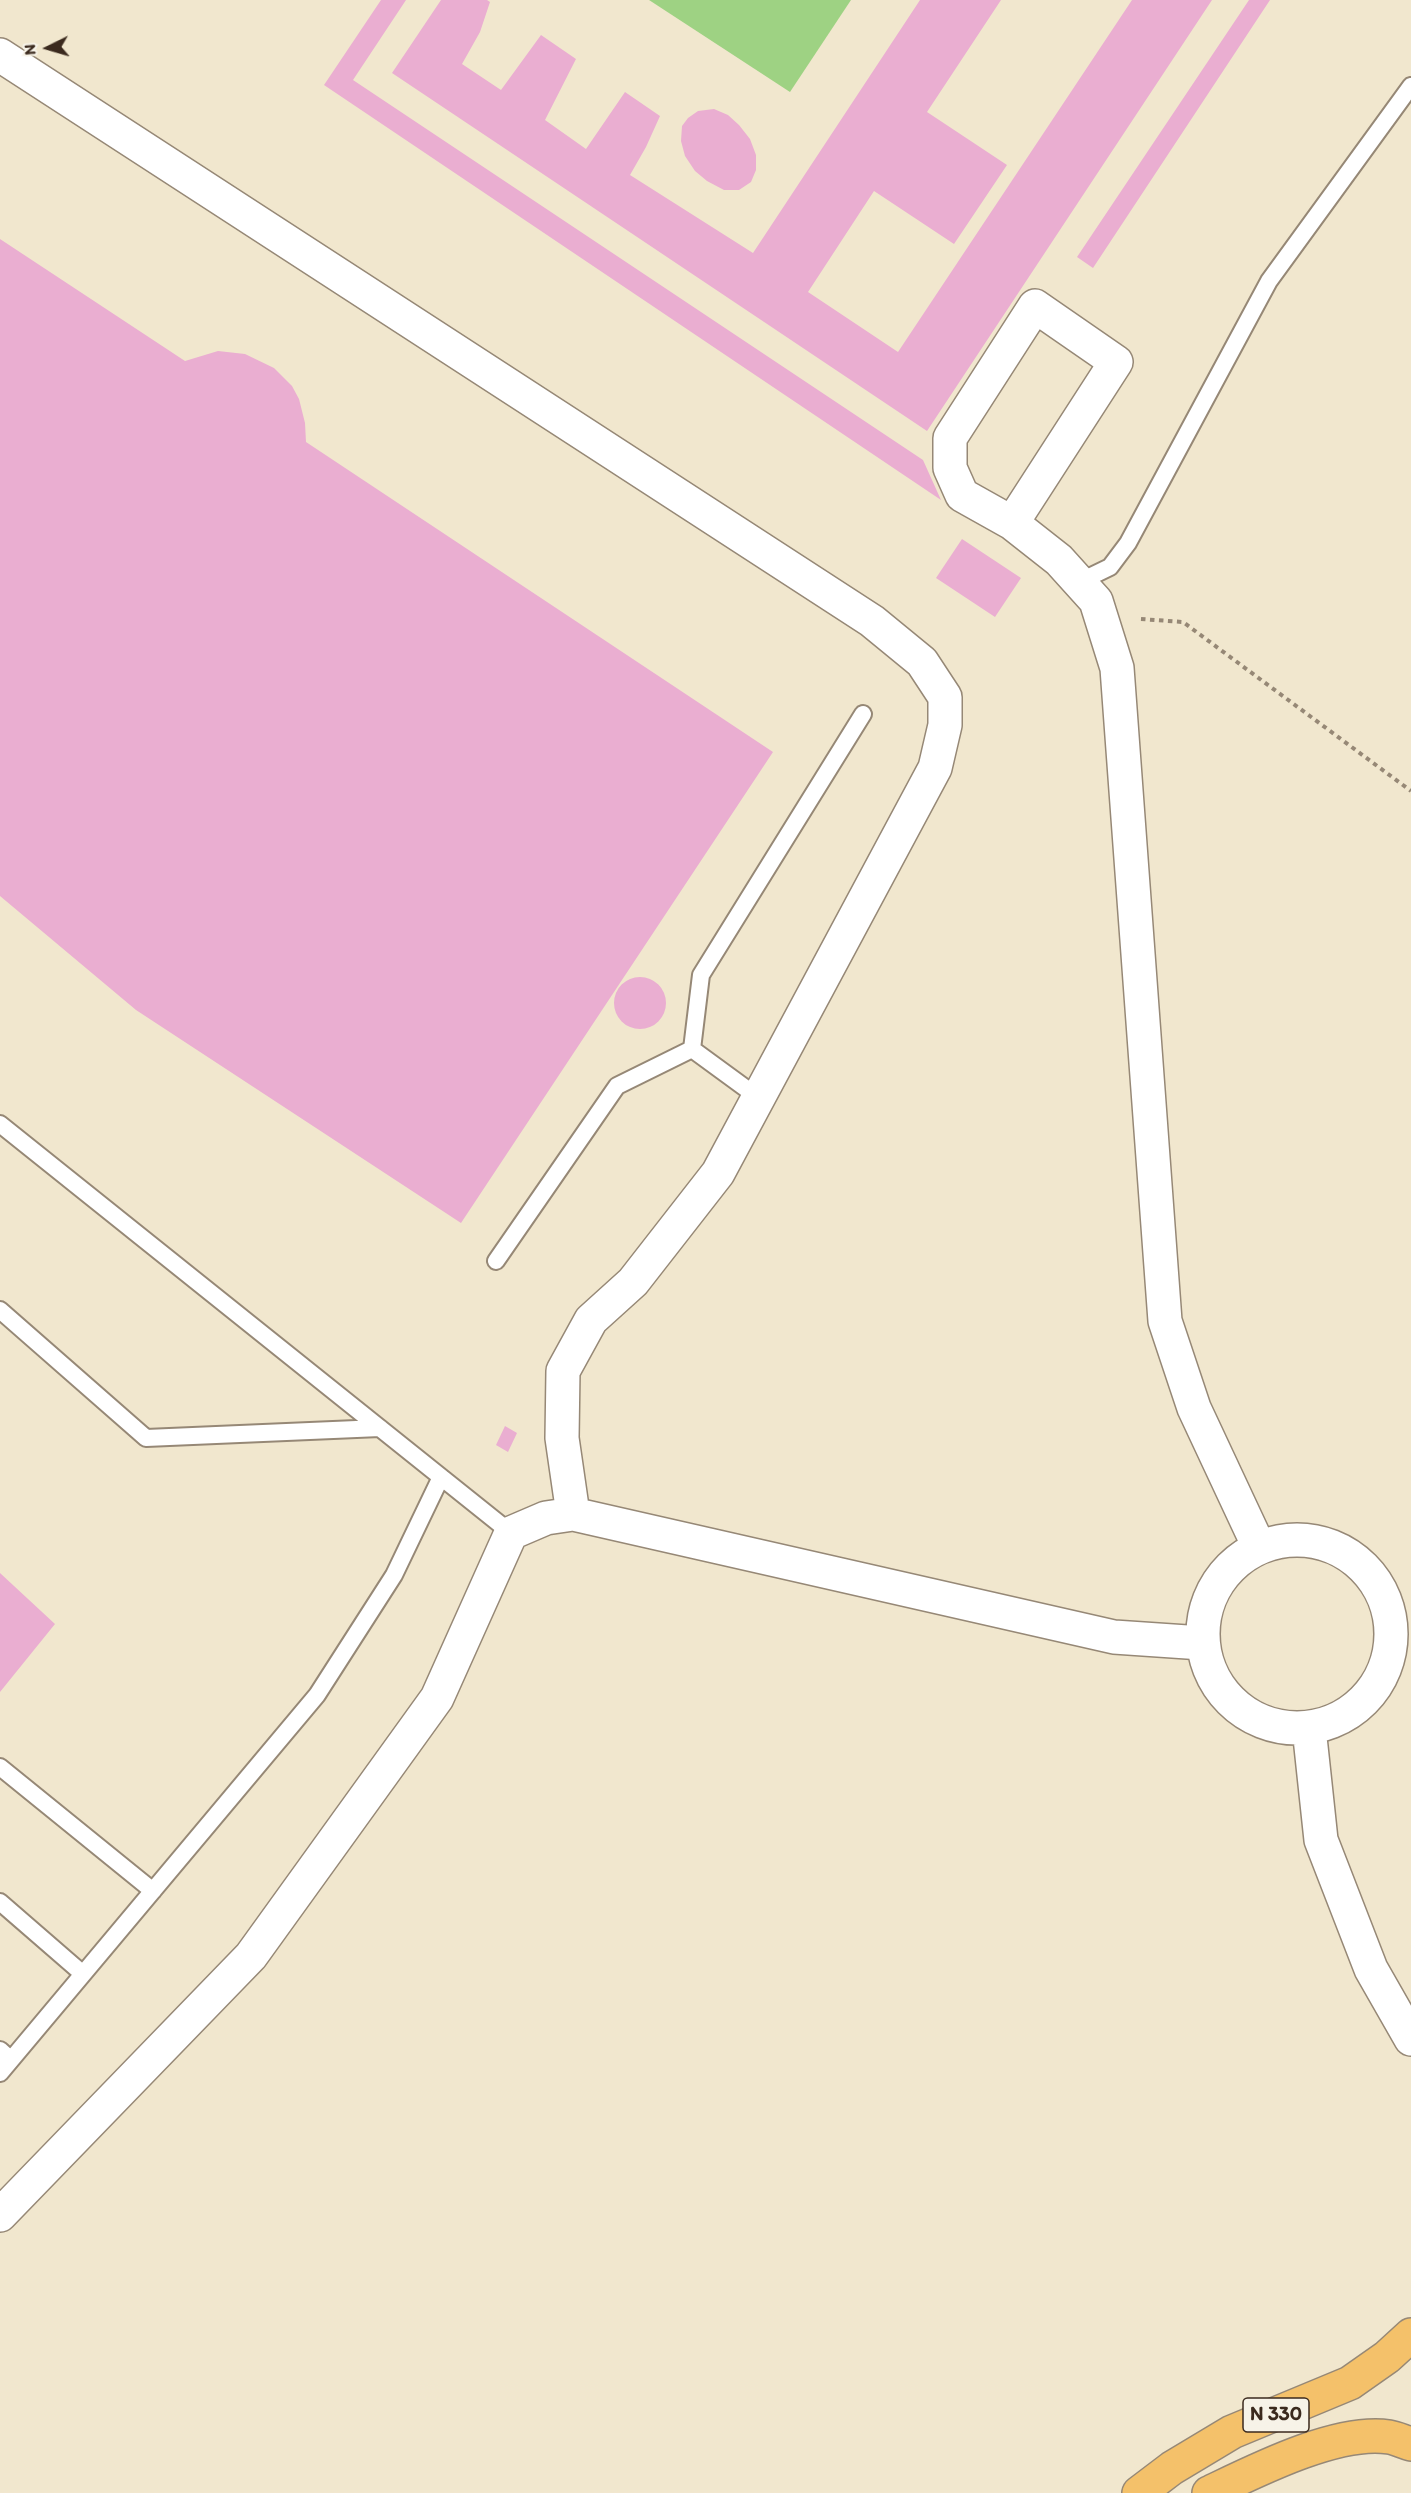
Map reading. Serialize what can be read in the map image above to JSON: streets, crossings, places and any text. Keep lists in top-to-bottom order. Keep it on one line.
{"streets":{"main road":["N 330"]},"north":"left"}
